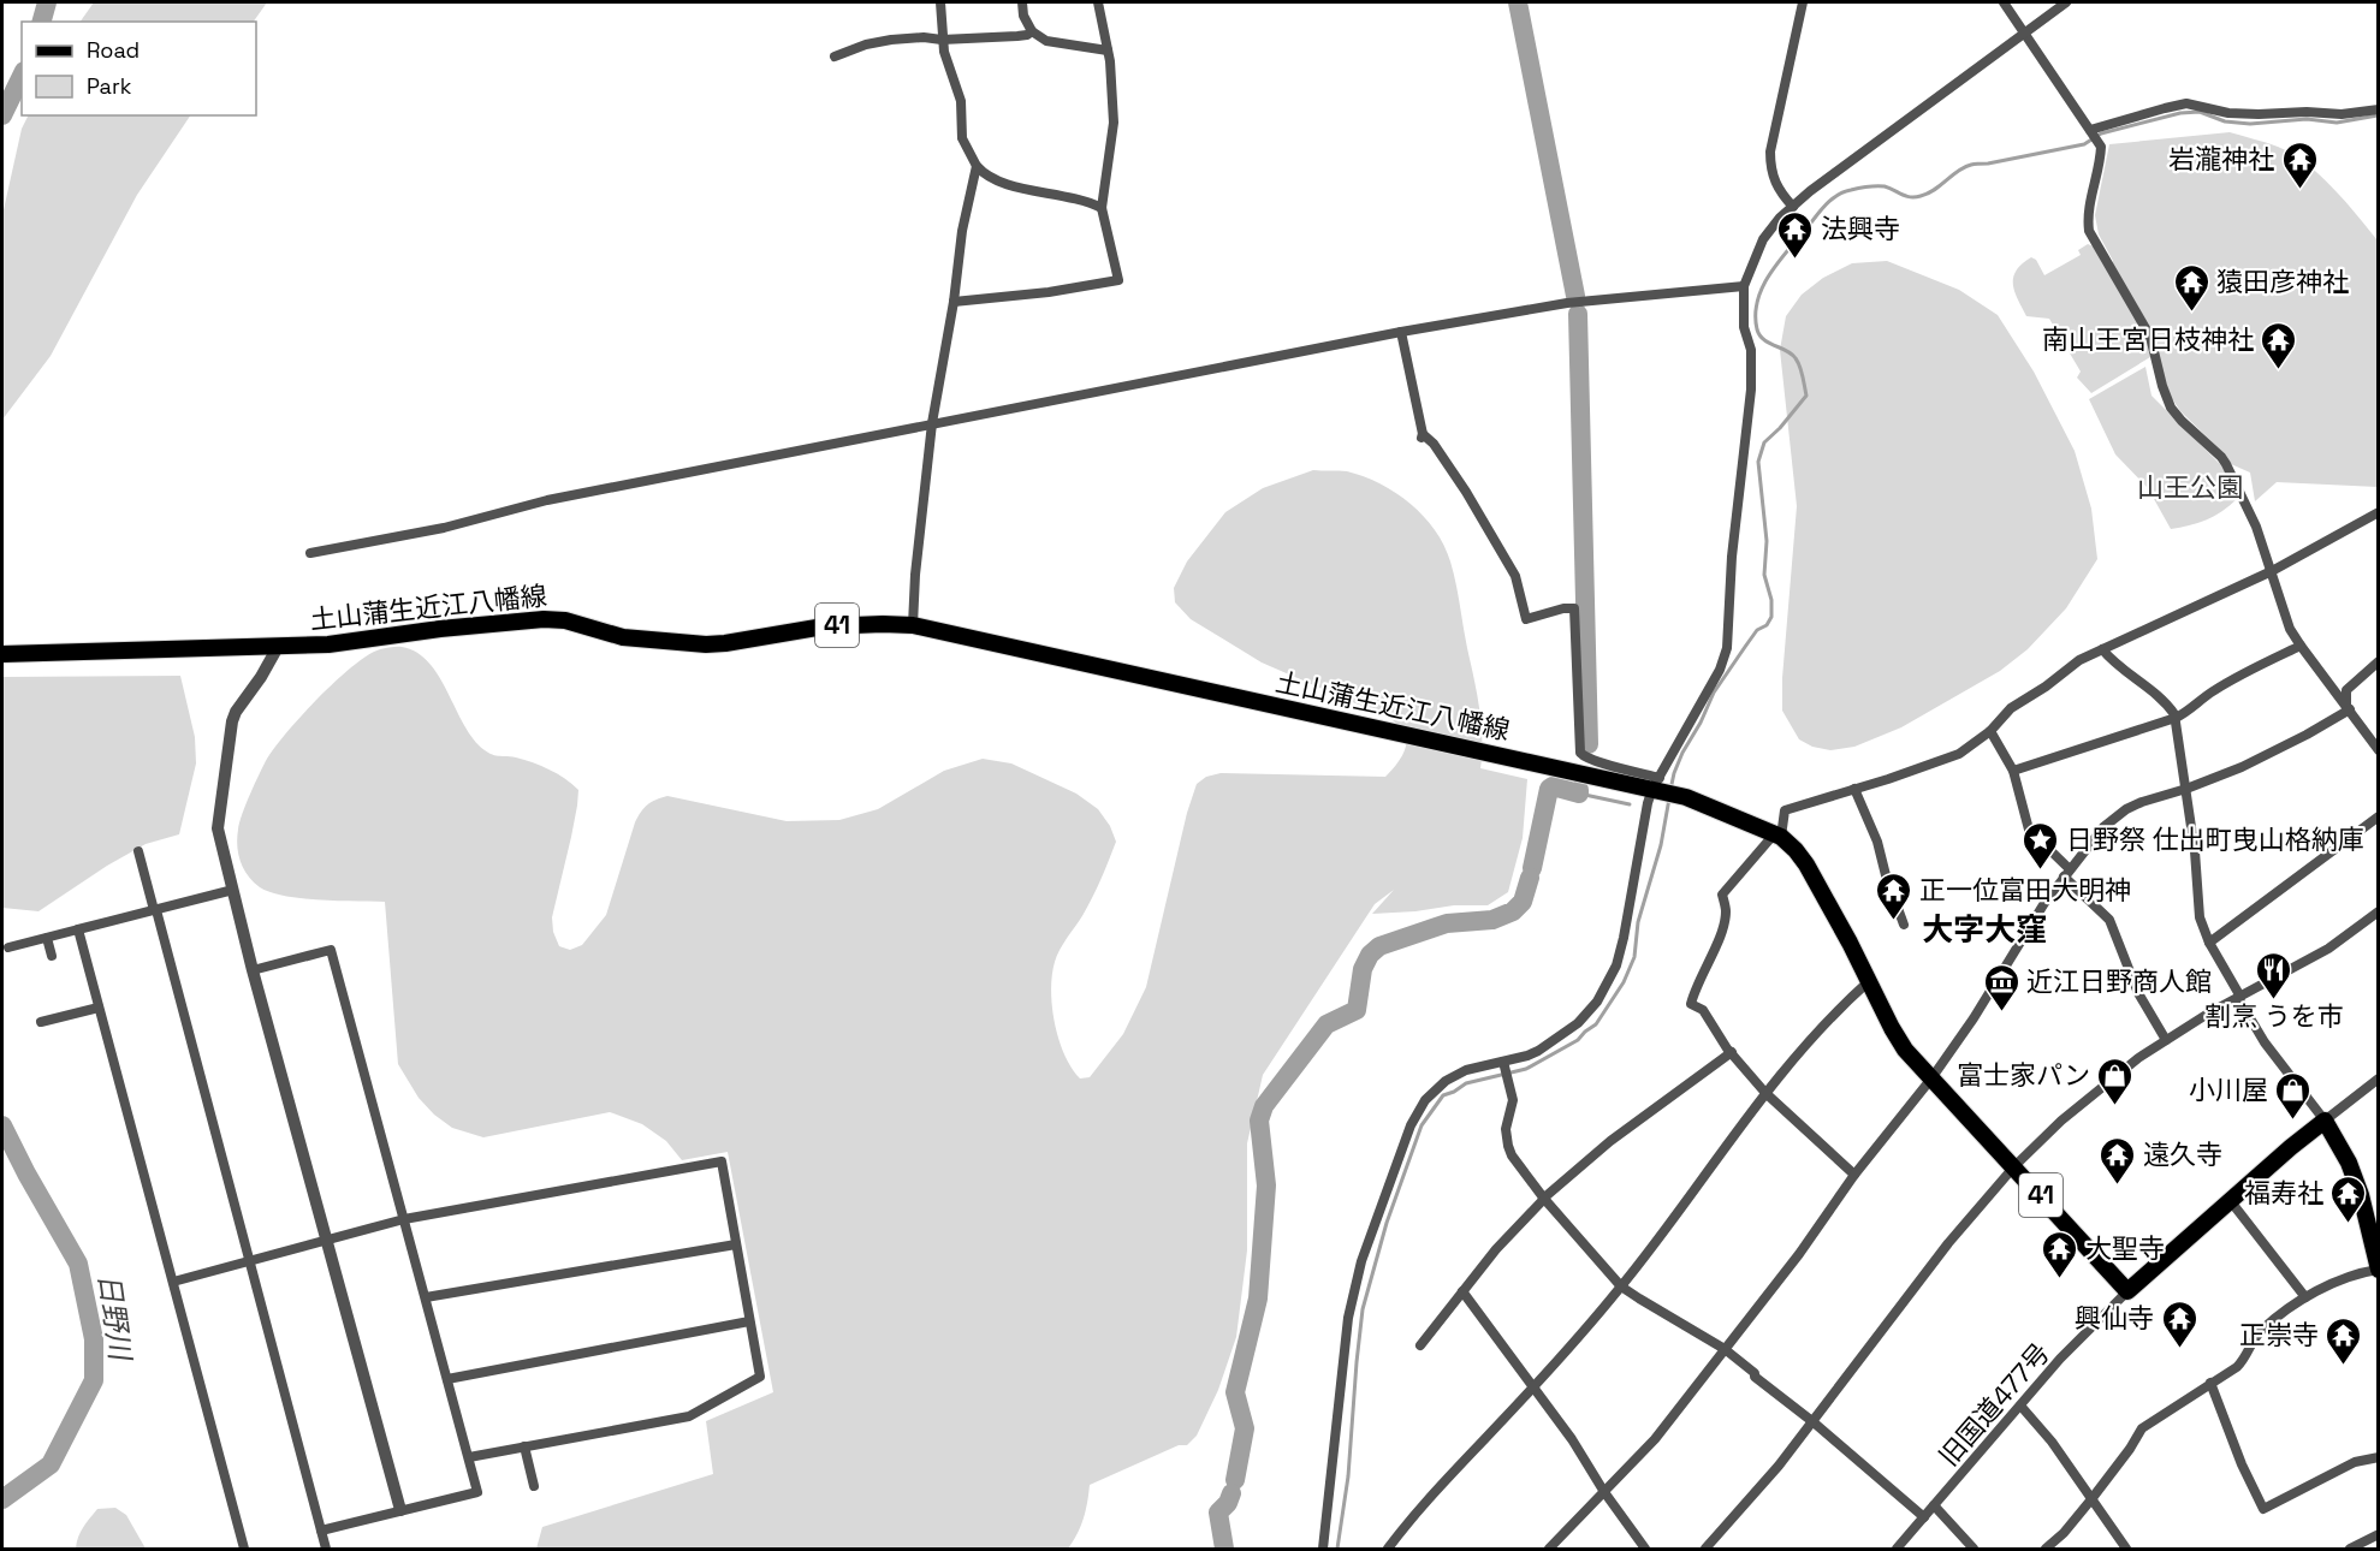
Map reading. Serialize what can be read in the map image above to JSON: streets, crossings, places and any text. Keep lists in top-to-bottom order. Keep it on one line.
{"streets":{"main road":["土山蒲生近江八幡線","41"],"street":["旧国道477号"]},"crossings":[["土山蒲生近江八幡線","旧国道477号"]],"districts":["大字大窪"],"water":["日野川"],"parks":["山王公園"],"places":{"temple":["岩瀧神社","法興寺","猿田彦神社","南山王宮日枝神社","正一位富田大明神","遠久寺","福寿社","大聖寺","興仙寺","正崇寺"],"place":["日野祭 仕出町曳山格納庫"],"restaurant":["割烹 うを市"],"museum":["近江日野商人館"],"shop":["富士家パン","小川屋"]},"legend":["Road","Park"]}
